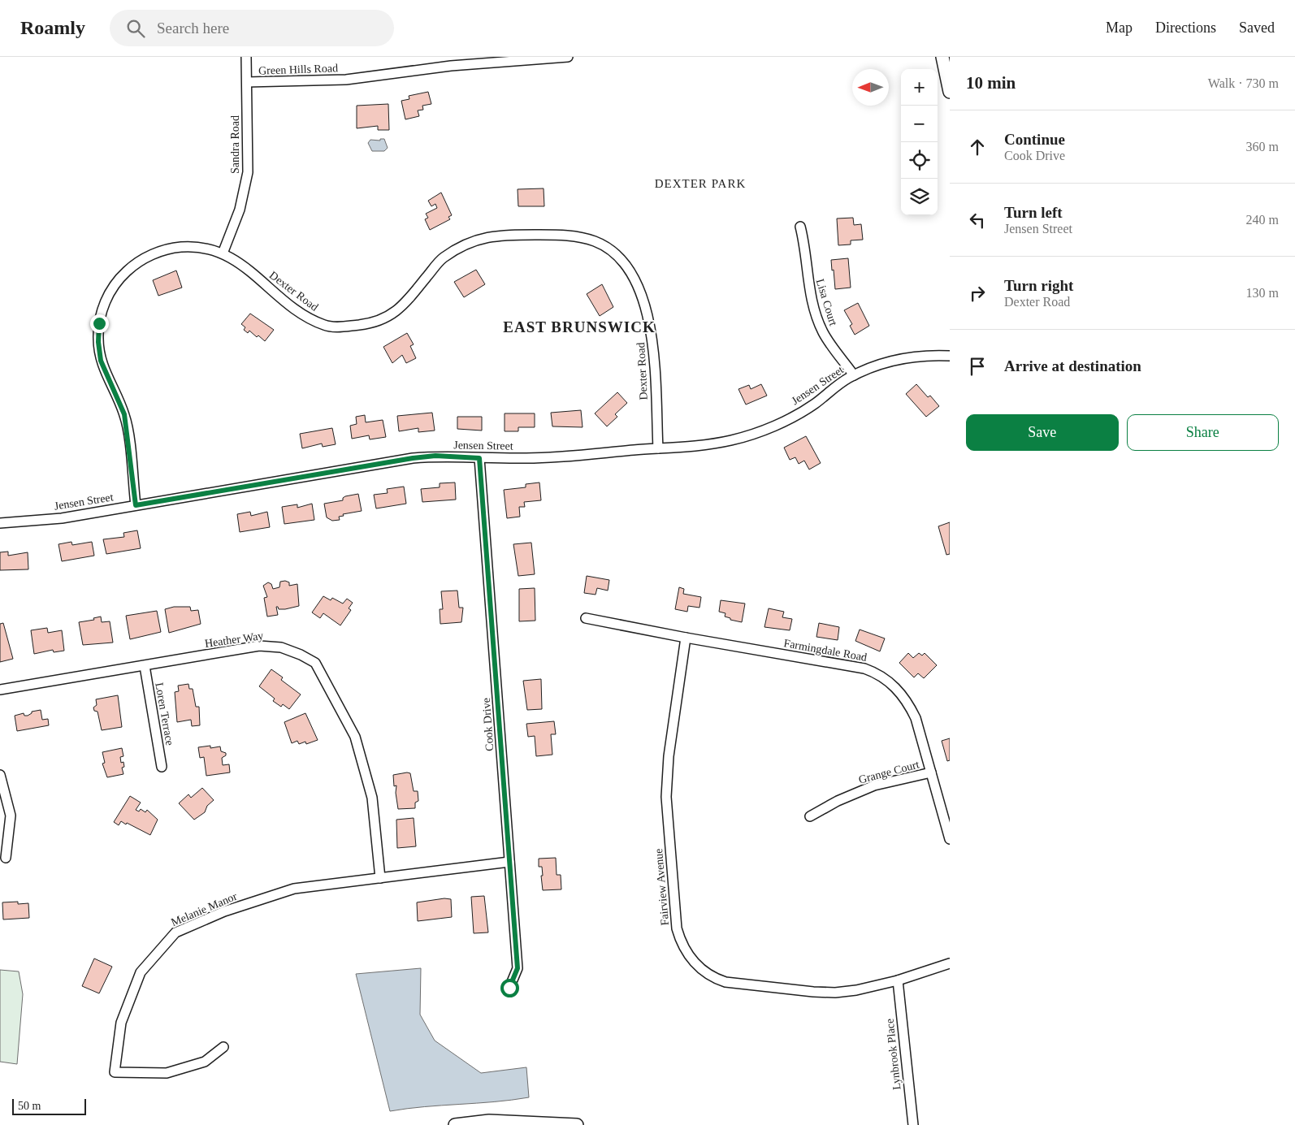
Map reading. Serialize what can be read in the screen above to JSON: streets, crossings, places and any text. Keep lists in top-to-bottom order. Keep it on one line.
{"streets":{"street":["Green Hills Road","Sandra Road","Dexter Road","Lisa Court","Jensen Street","Heather Way","Farmingdale Road","Loren Terrace","Cook Drive","Grange Court","Fairview Avenue","Melanie Manor","Lynbrook Place"]},"crossings":[["Green Hills Road","Sandra Road"],["Sandra Road","Dexter Road"],["Dexter Road","Jensen Street"],["Lisa Court","Jensen Street"],["Jensen Street","Cook Drive"],["Heather Way","Loren Terrace"],["Heather Way","Melanie Manor"],["Farmingdale Road","Grange Court"],["Farmingdale Road","Fairview Avenue"],["Cook Drive","Melanie Manor"],["Fairview Avenue","Lynbrook Place"]],"districts":["DEXTER PARK","EAST BRUNSWICK"],"scale_bar":"50 m","north":"left","page":{"header":"Roamly","search":"Search here","nav":["Map","Directions","Saved"],"heading":["10 min","Walk · 730 m"],"map_buttons":["+","−"],"list":[["Continue","Cook Drive","360 m"],["Turn left","Jensen Street","240 m"],["Turn right","Dexter Road","130 m"],"Arrive at destination"],"buttons":["Save","Share"],"scale":"50 m"}}
